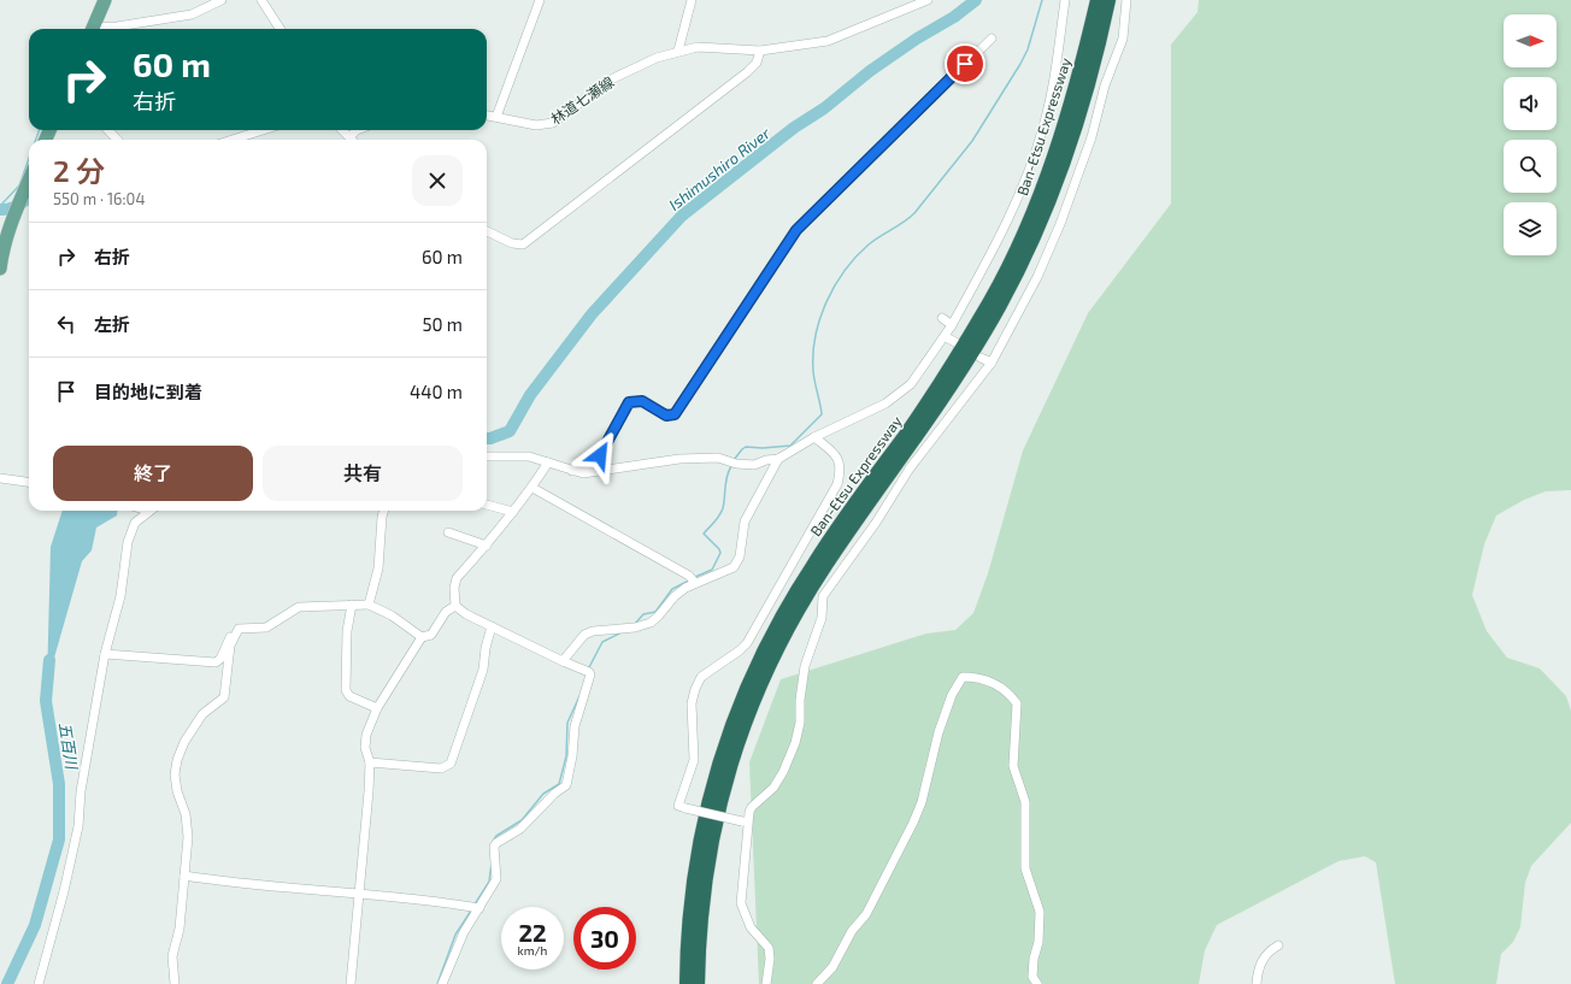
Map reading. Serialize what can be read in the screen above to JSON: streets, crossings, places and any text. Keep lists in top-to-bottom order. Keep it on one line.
{"streets":{"highway":["Ban-Etsu Expressway"],"street":["林道七瀬線"]},"water":["Ishimushiro River","五百川"],"north":"right","page":{"turn":["60 m","右折"],"heading":["2 分","550 m · 16:04"],"list":[{"name":"右折","value":"60 m"},{"name":"左折","value":"50 m"},{"name":"目的地に到着","value":"440 m"}],"buttons":["終了","共有"],"speed":"22 km/h","limit":"30"}}
